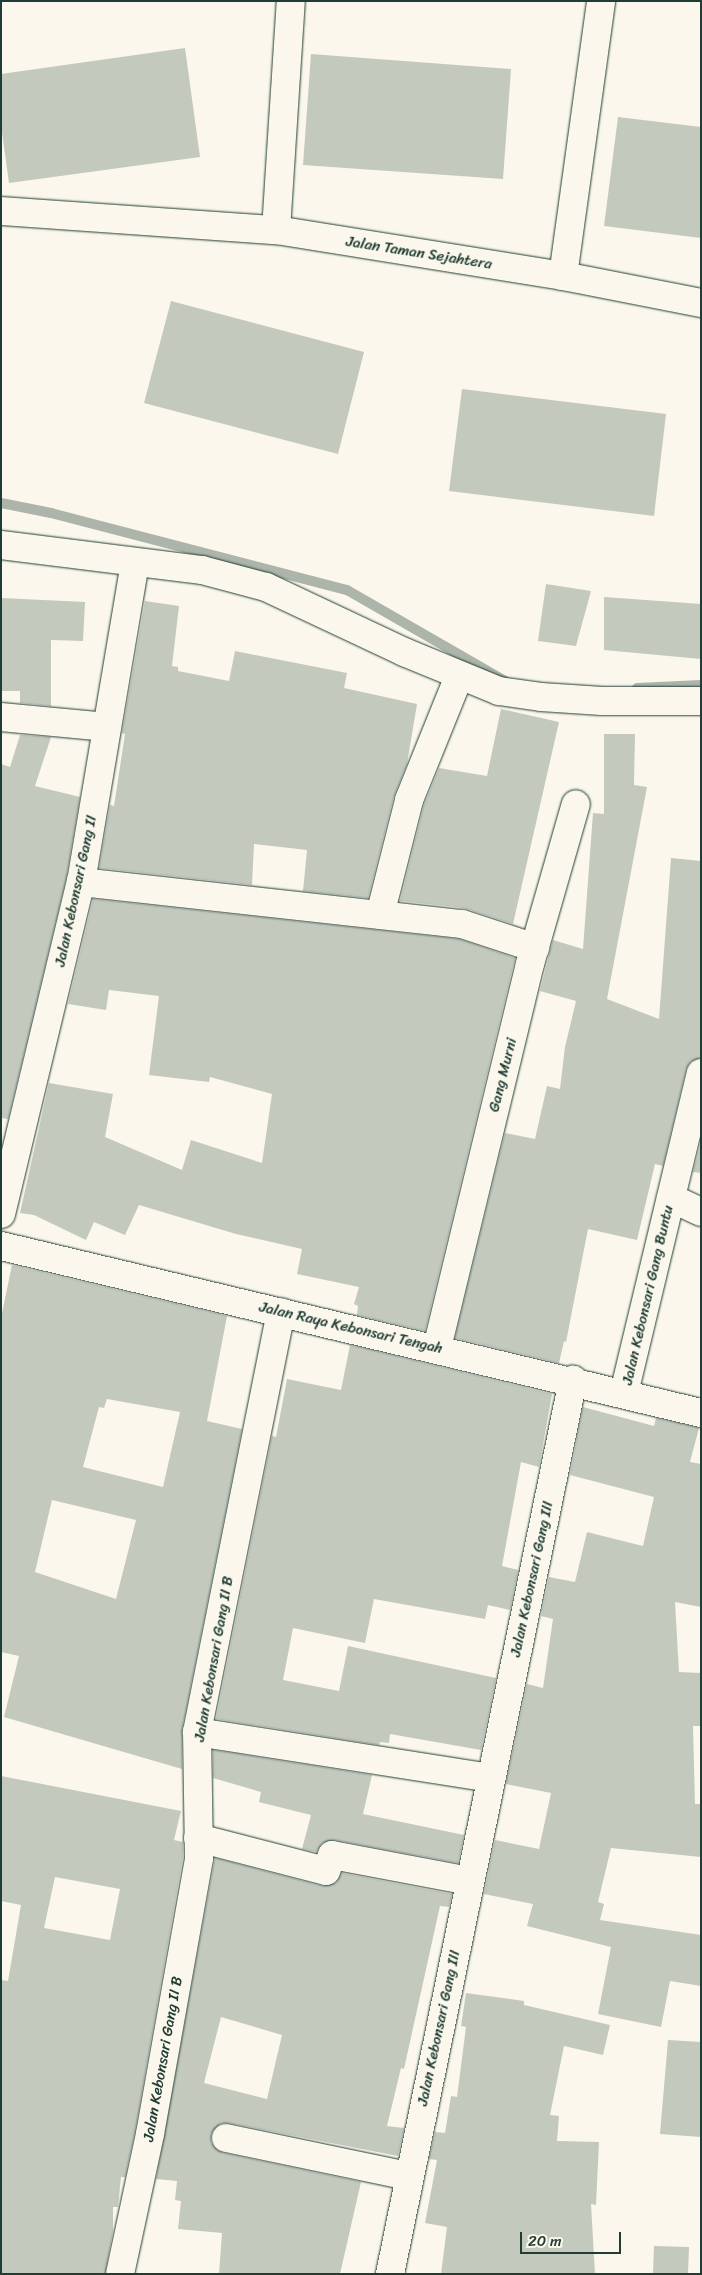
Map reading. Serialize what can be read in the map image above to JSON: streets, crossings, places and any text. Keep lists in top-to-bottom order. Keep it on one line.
{"streets":{"street":["Jalan Taman Sejahtera","Jalan Kebonsari Gang II","Gang Murni","Jalan Kebonsari Gang Buntu","Jalan Raya Kebonsari Tengah","Jalan Kebonsari Gang III","Jalan Kebonsari Gang II B"]},"crossings":[["Gang Murni","Jalan Raya Kebonsari Tengah"],["Jalan Kebonsari Gang Buntu","Jalan Raya Kebonsari Tengah"],["Jalan Raya Kebonsari Tengah","Jalan Kebonsari Gang III"],["Jalan Raya Kebonsari Tengah","Jalan Kebonsari Gang II B"]],"scale_bar":"20 m"}
